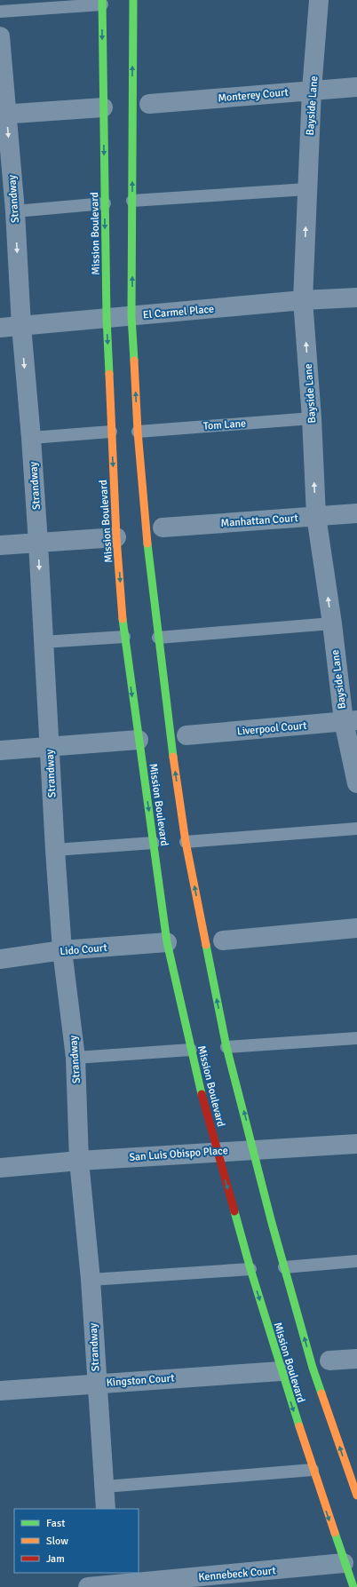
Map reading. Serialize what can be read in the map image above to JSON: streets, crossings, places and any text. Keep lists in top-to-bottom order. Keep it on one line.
{"streets":{"main road":["Mission Boulevard"],"street":["Monterey Court","Bayside Lane","Strandway","El Carmel Place","Manhattan Court","Liverpool Court","Lido Court","San Luis Obispo Place","Kingston Court","Kennebeck Court"],"lane":["Tom Lane"]},"crossings":[["Monterey Court","Bayside Lane"],["Bayside Lane","El Carmel Place"],["Bayside Lane","Tom Lane"],["Bayside Lane","Manhattan Court"],["Bayside Lane","Liverpool Court"],["Strandway","El Carmel Place"],["Strandway","Lido Court"],["Strandway","San Luis Obispo Place"],["Strandway","Kingston Court"],["Mission Boulevard","El Carmel Place"],["Mission Boulevard","Tom Lane"],["Mission Boulevard","Lido Court"],["Mission Boulevard","San Luis Obispo Place"],["Mission Boulevard","Kingston Court"],["Mission Boulevard","Kennebeck Court"]],"one_way":["Bayside Lane"],"legend":["Fast","Slow","Jam"]}
